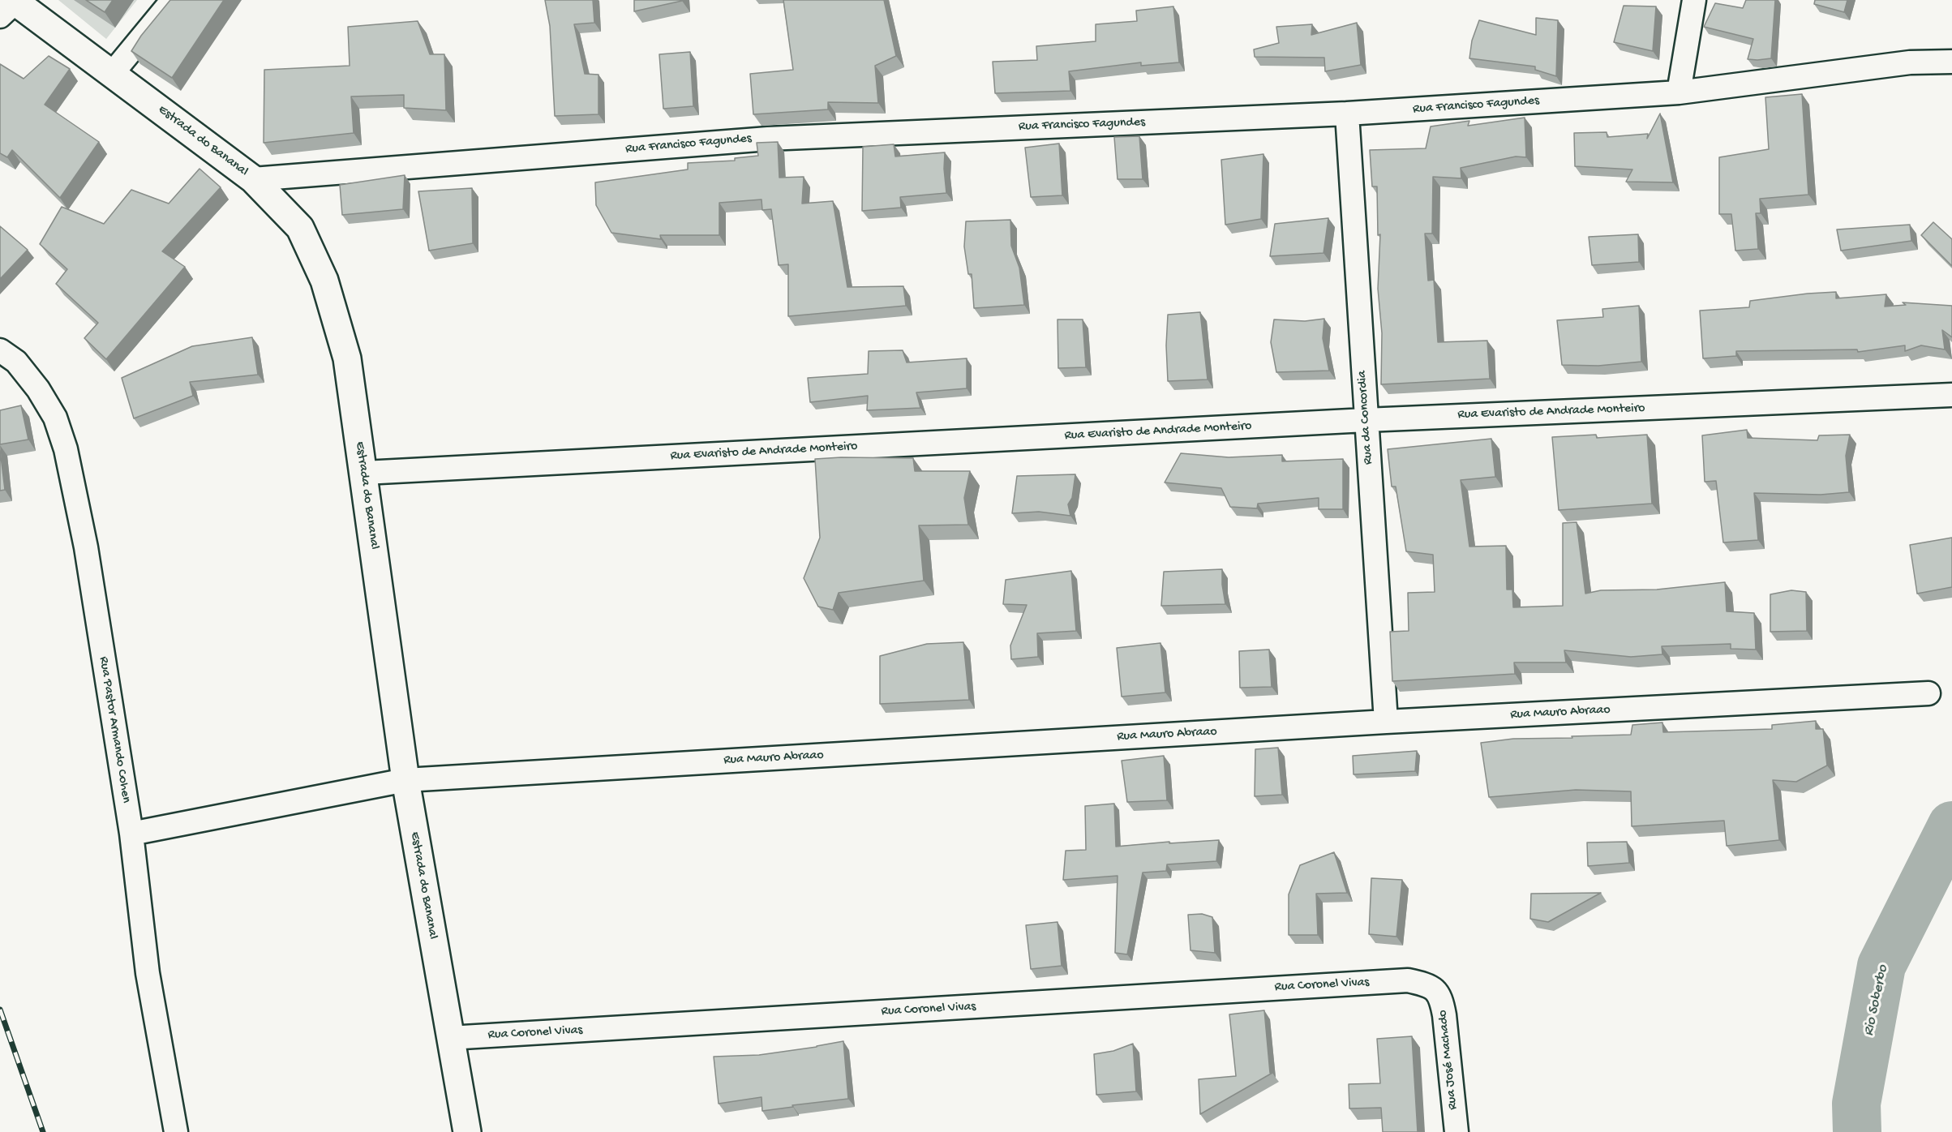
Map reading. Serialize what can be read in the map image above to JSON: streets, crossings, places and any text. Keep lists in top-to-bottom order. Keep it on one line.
{"streets":{"main road":["Estrada do Bananal"],"street":["Rua Francisco Fagundes","Rua Evaristo de Andrade Monteiro","Rua da Concordia","Rua Mauro Abraao","Rua Pastor Armando Cohen","Rua Coronel Vivas","Rua José Machado"]},"crossings":[["Rua Francisco Fagundes","Estrada do Bananal"],["Rua Francisco Fagundes","Rua da Concordia"],["Estrada do Bananal","Rua Evaristo de Andrade Monteiro"],["Estrada do Bananal","Rua Mauro Abraao"],["Estrada do Bananal","Rua Coronel Vivas"],["Rua Evaristo de Andrade Monteiro","Rua da Concordia"],["Rua da Concordia","Rua Mauro Abraao"],["Rua Mauro Abraao","Rua Pastor Armando Cohen"],["Rua Coronel Vivas","Rua José Machado"]],"water":["Rio Soberbo"]}
